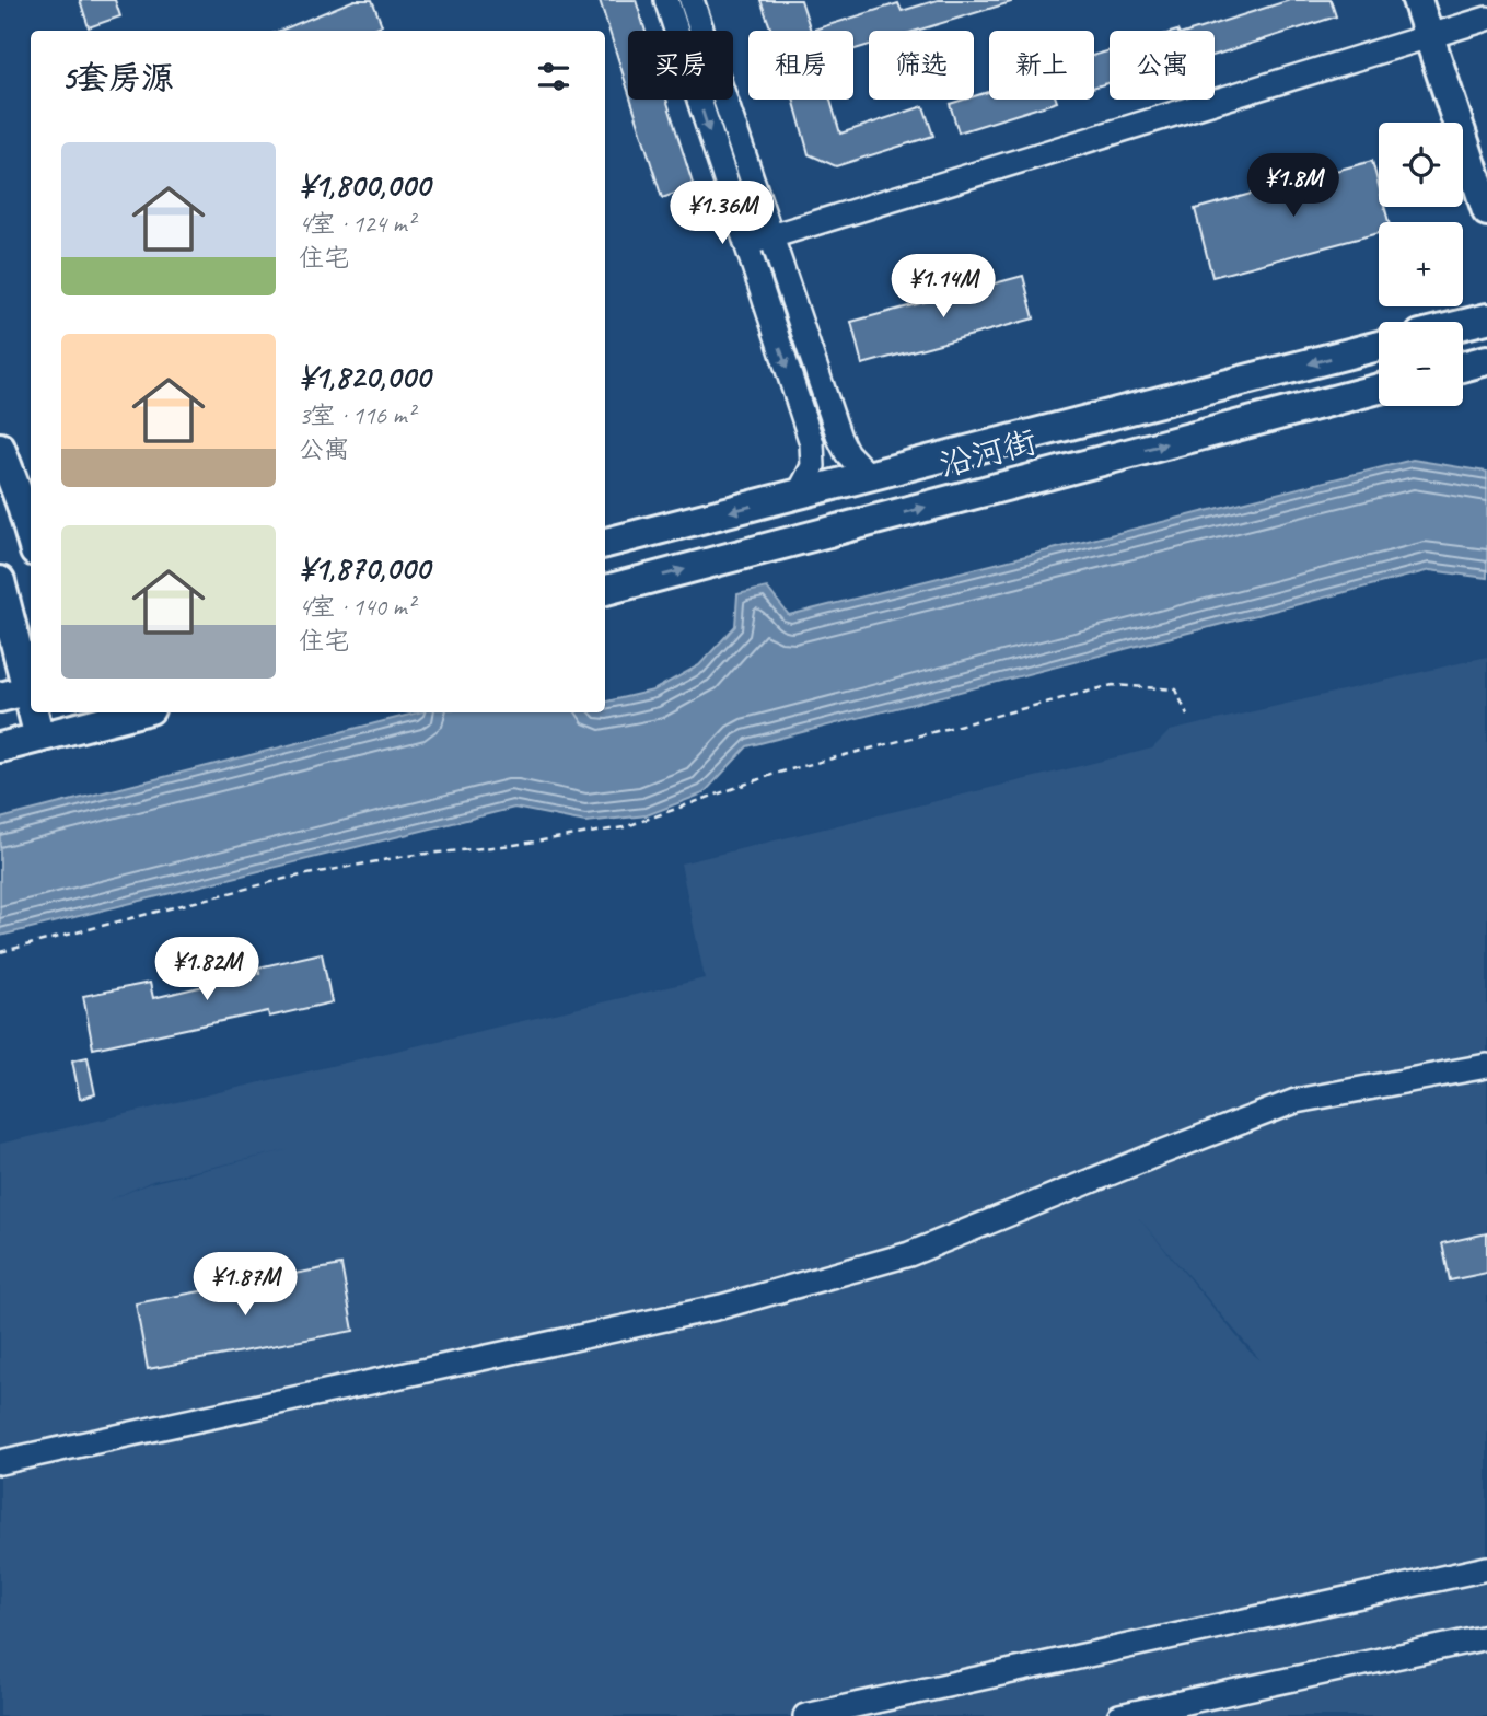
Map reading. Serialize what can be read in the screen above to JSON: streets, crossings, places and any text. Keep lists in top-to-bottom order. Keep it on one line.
{"streets":{"main road":["沿河街"]},"page":{"chip":["买房","租房","筛选","新上","公寓"],"heading":"5套房源","map_buttons":["+","−"],"list":[{"name":"¥1,800,000","note":"4室 · 124 m² · 住宅"},{"name":"¥1,820,000","note":"3室 · 116 m² · 公寓"},{"name":"¥1,870,000","note":"4室 · 140 m² · 住宅"}],"price":["¥1.8M","¥1.36M","¥1.14M","¥1.82M","¥1.87M"]}}
